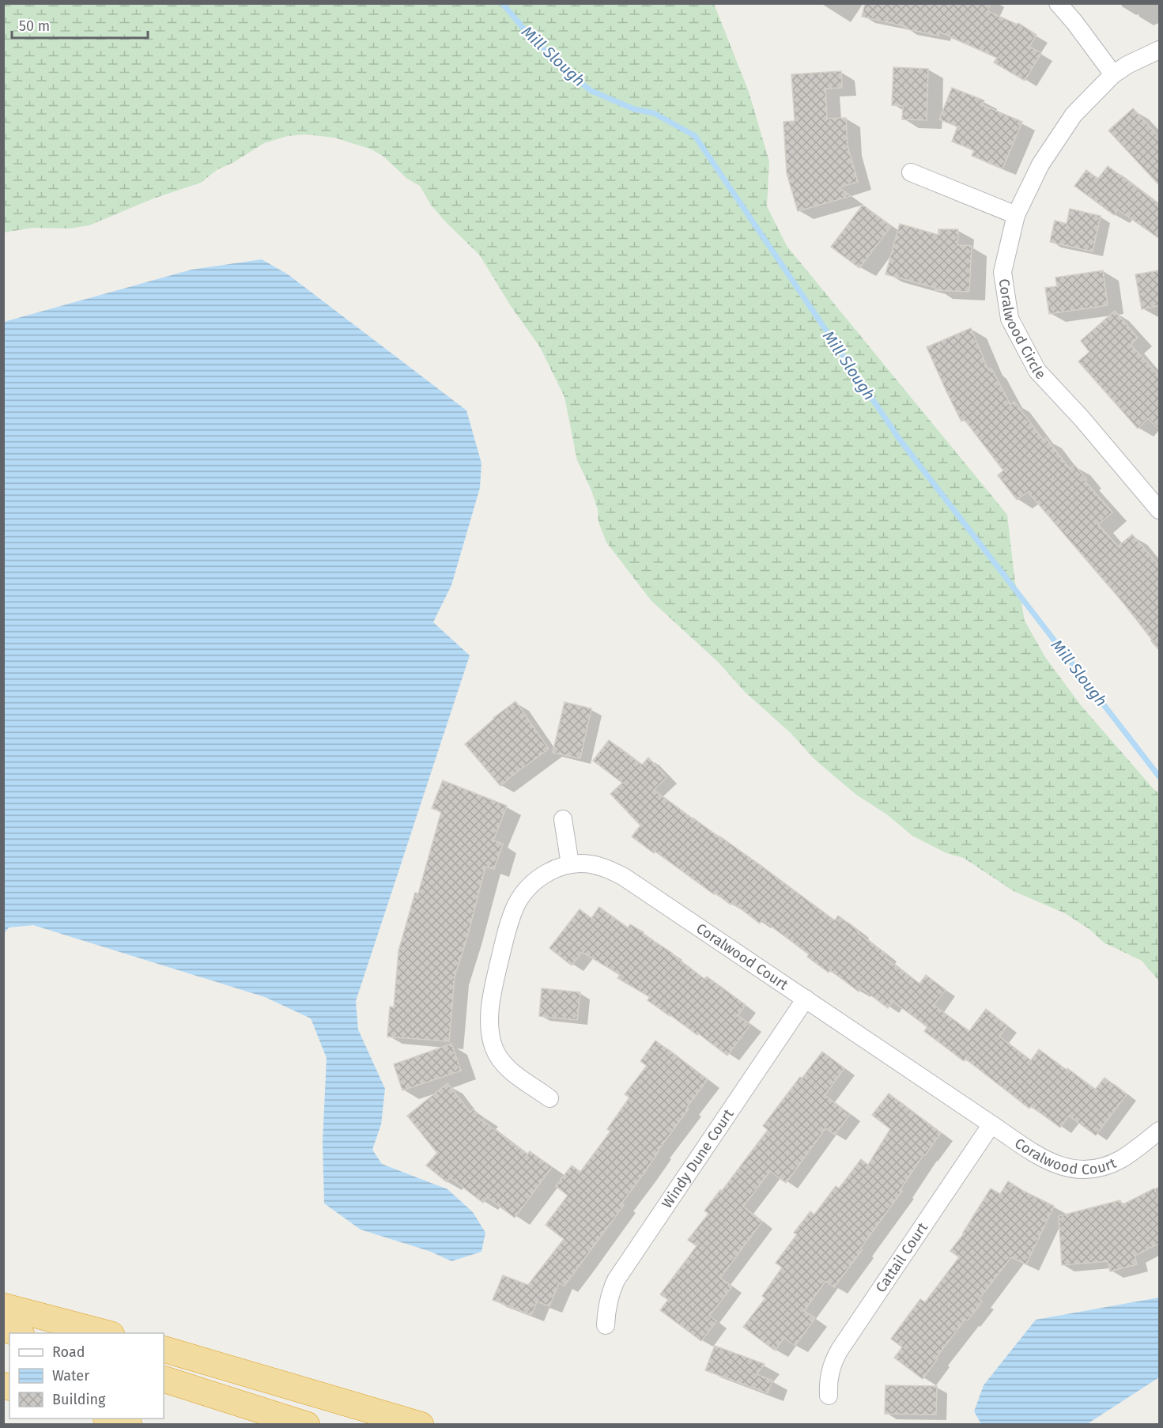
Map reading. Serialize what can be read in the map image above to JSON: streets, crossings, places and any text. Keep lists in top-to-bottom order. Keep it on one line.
{"streets":{"street":["Coralwood Circle","Coralwood Court","Windy Dune Court","Cattail Court"]},"crossings":[["Coralwood Court","Windy Dune Court"],["Coralwood Court","Cattail Court"]],"water":["Mill Slough"],"legend":["Road","Water","Building"],"scale_bar":"50 m"}
